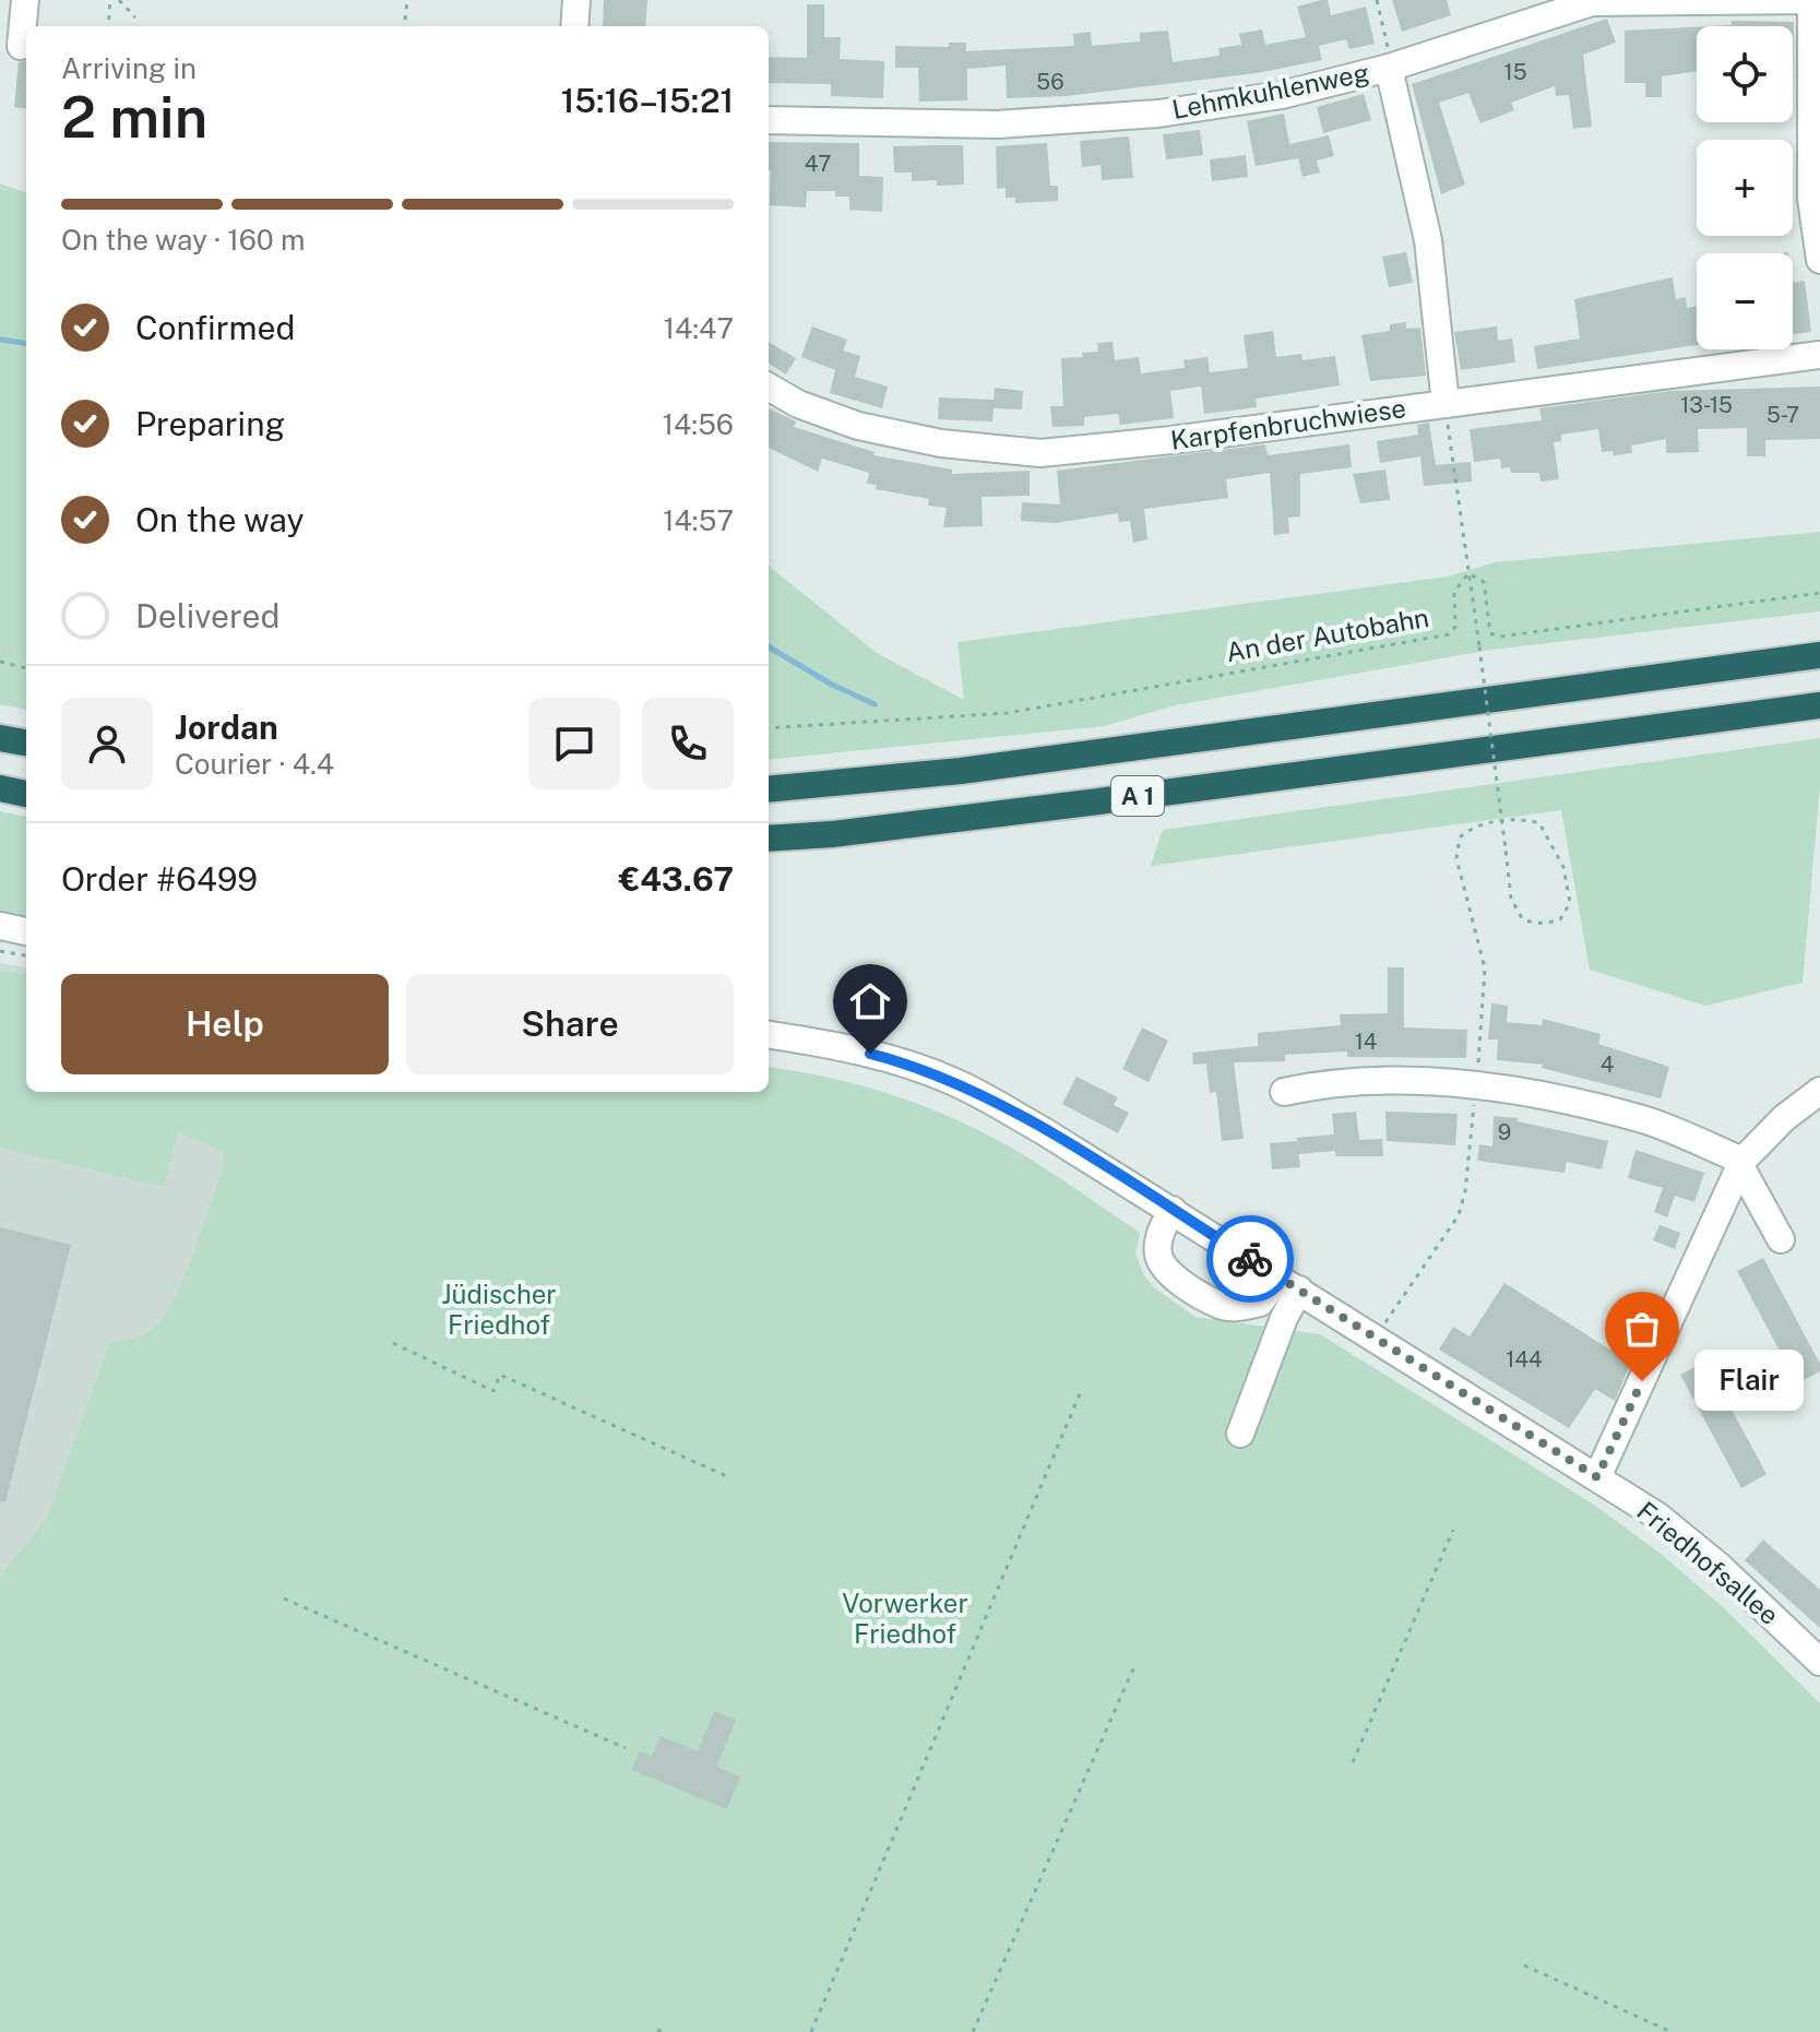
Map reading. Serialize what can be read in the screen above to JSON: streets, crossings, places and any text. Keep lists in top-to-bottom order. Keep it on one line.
{"streets":{"highway":["A 1"],"street":["Lehmkuhlenweg","Karpfenbruchwiese","Friedhofsallee"],"path":["An der Autobahn"]},"parks":["Jüdischer Friedhof","Vorwerker Friedhof"],"places":["Flair"],"house_numbers":["15","56","47","13-15","5-7","14","4","9","144"],"page":{"map_buttons":["+","−"],"heading":["2 min","Arriving in","15:16–15:21"],"panel":["Jordan","Courier · 4.4","Order #6499","€43.67"],"bar":"On the way · 160 m","list":[["Confirmed","14:47"],["Preparing","14:56"],["On the way","14:57"],"Delivered"],"buttons":["Help","Share"],"bubble":"Flair"}}
